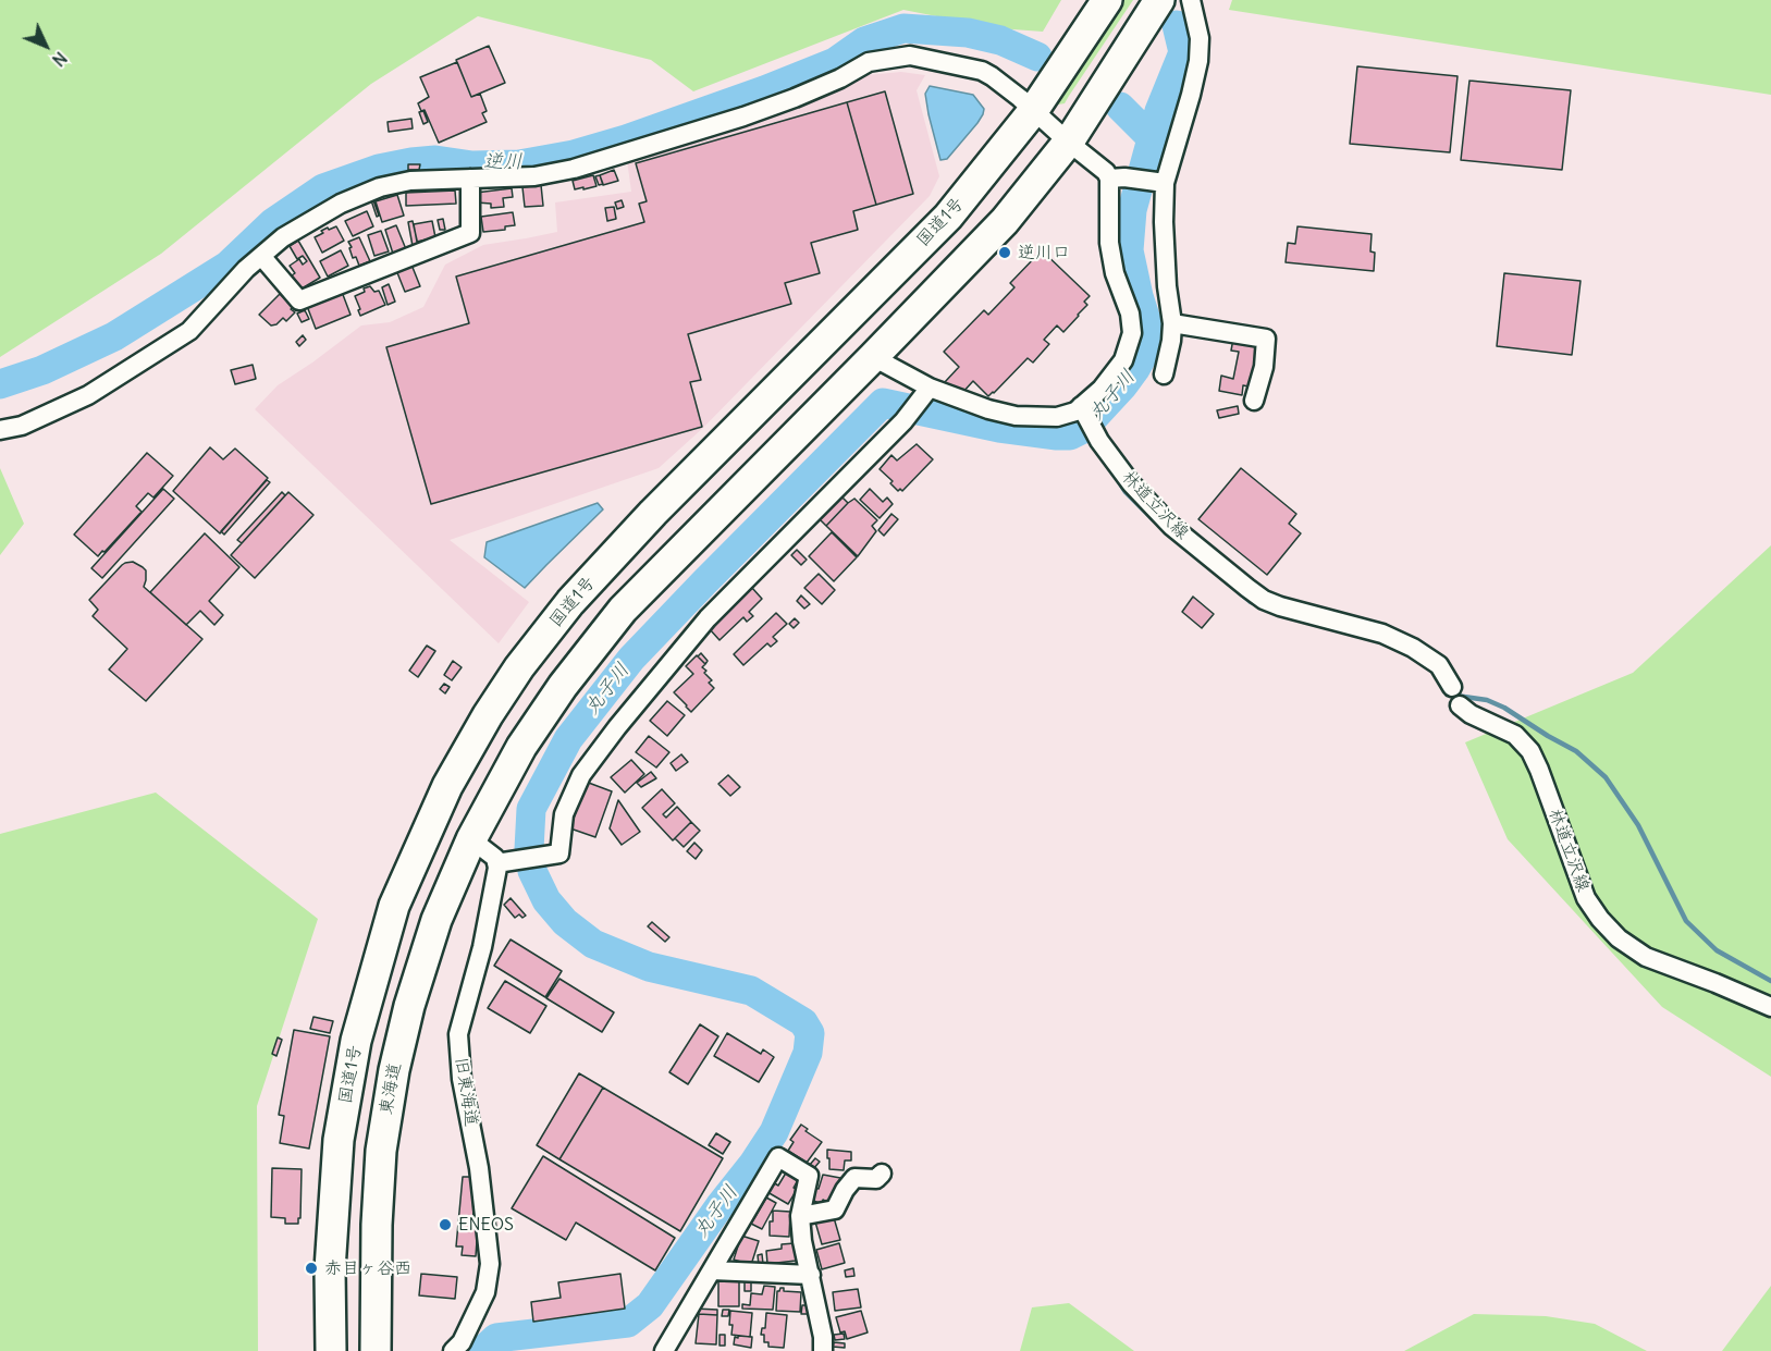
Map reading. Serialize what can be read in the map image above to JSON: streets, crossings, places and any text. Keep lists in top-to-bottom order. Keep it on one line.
{"streets":{"highway":["国道1号","東海道"],"street":["林道立沢線","旧東海道"]},"water":["逆川","丸子川"],"places":["逆川口","ENEOS","赤目ヶ谷西"],"north":"bottom right"}
